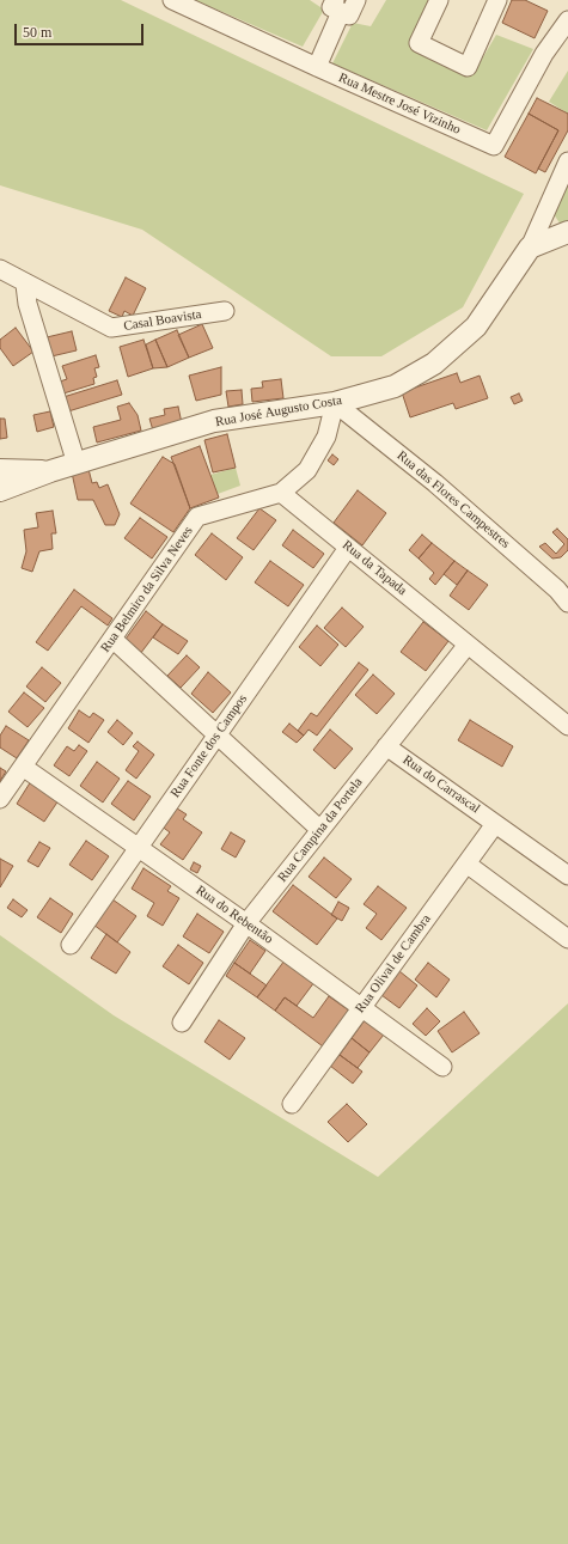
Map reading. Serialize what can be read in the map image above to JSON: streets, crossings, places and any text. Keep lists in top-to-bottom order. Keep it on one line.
{"streets":{"street":["Rua Mestre José Vizinho","Casal Boavista","Rua José Augusto Costa","Rua das Flores Campestres","Rua da Tapada","Rua Belmiro da Silva Neves","Rua Fonte dos Campos","Rua do Carrascal","Rua Campina da Portela","Rua do Rebentão","Rua Olival de Cambra"]},"crossings":[["Rua José Augusto Costa","Rua das Flores Campestres"],["Rua José Augusto Costa","Rua Belmiro da Silva Neves"],["Rua das Flores Campestres","Rua Belmiro da Silva Neves"],["Rua da Tapada","Rua Belmiro da Silva Neves"],["Rua da Tapada","Rua Fonte dos Campos"],["Rua da Tapada","Rua Campina da Portela"],["Rua Belmiro da Silva Neves","Rua do Rebentão"],["Rua Fonte dos Campos","Rua do Rebentão"],["Rua do Carrascal","Rua Campina da Portela"],["Rua do Carrascal","Rua Olival de Cambra"],["Rua Campina da Portela","Rua do Rebentão"],["Rua do Rebentão","Rua Olival de Cambra"]],"scale_bar":"50 m"}
